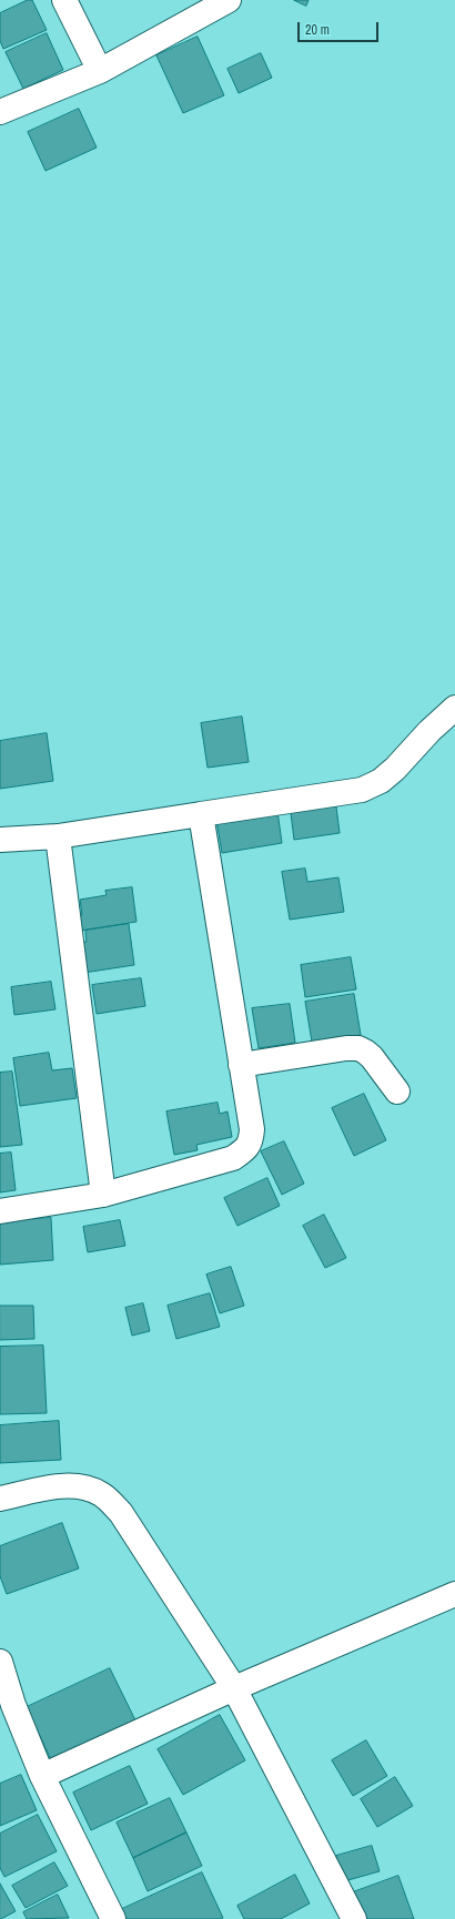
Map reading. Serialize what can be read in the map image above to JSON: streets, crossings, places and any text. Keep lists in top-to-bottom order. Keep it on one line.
{"scale_bar":"20 m"}
